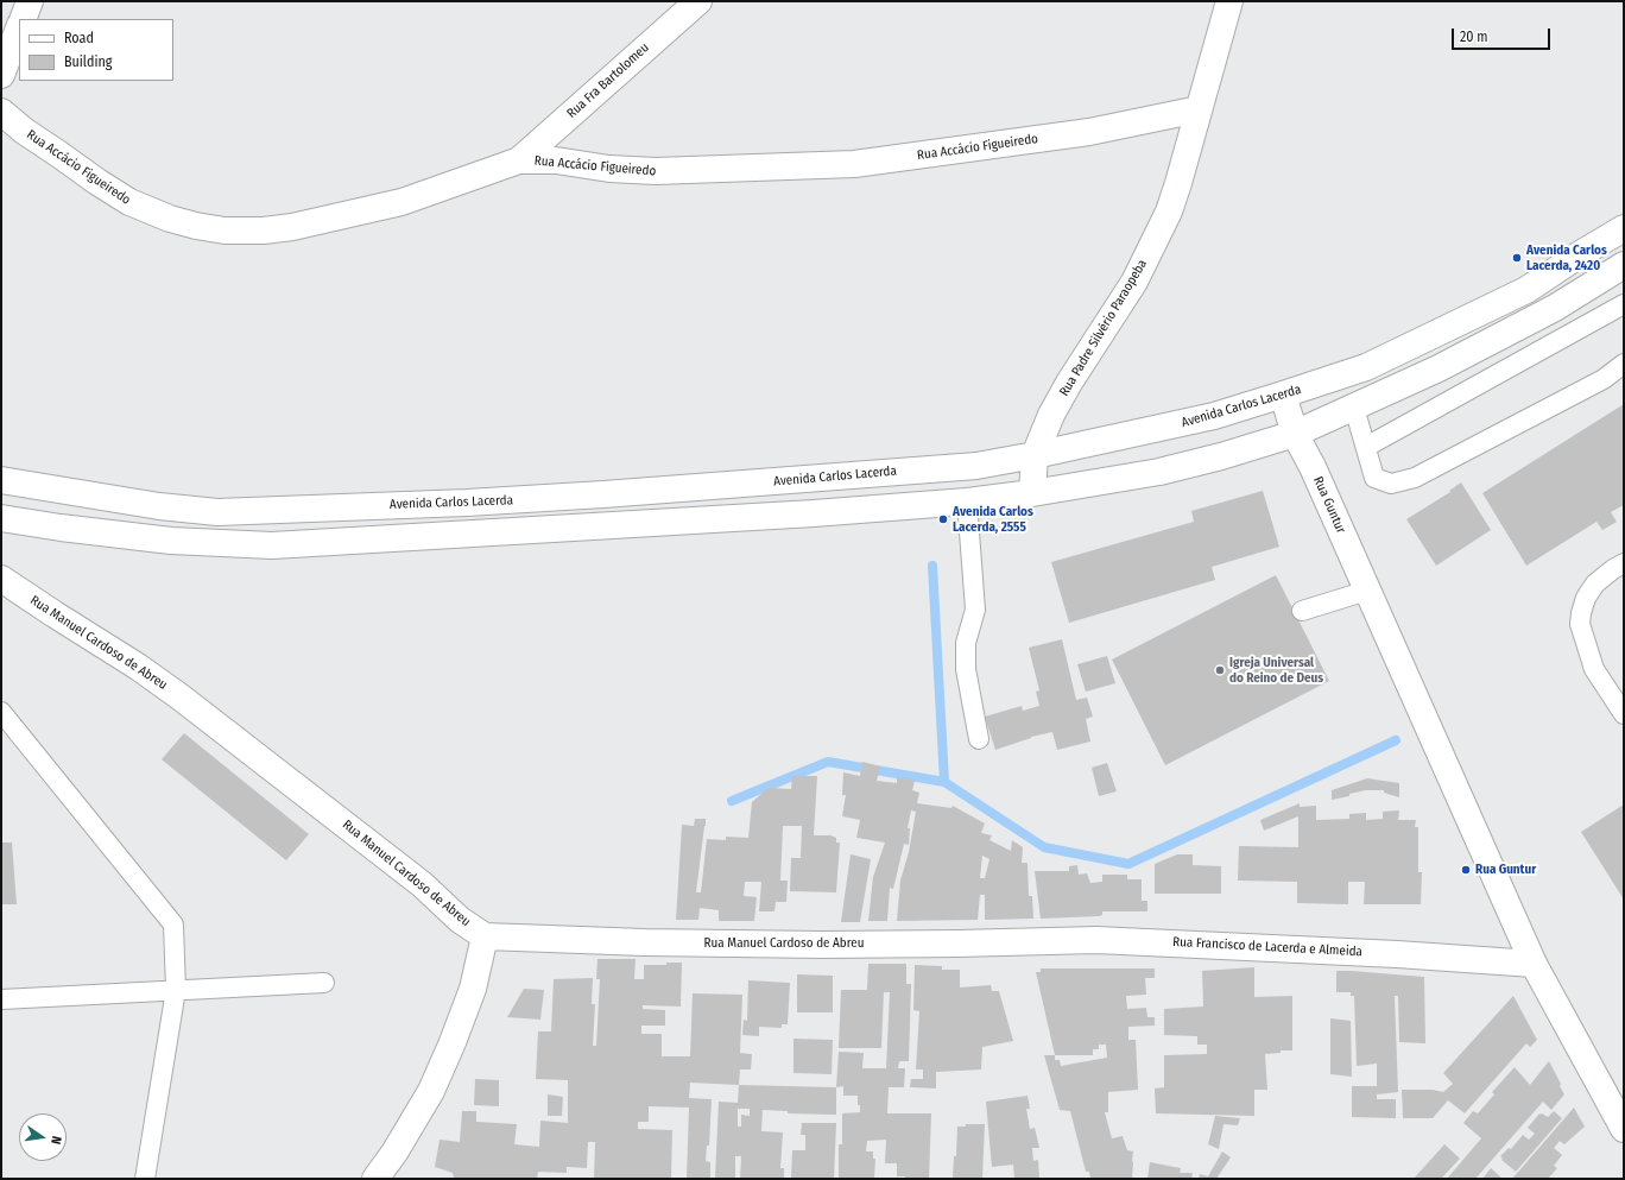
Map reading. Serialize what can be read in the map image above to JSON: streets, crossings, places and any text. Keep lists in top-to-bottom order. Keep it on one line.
{"streets":{"main road":["Rua Fra Bartolomeu","Rua Accácio Figueiredo","Rua Padre Silvério Paraopeba","Avenida Carlos Lacerda","Rua Guntur","Rua Manuel Cardoso de Abreu","Rua Francisco de Lacerda e Almeida"]},"crossings":[["Rua Fra Bartolomeu","Rua Accácio Figueiredo"],["Rua Accácio Figueiredo","Rua Padre Silvério Paraopeba"],["Rua Padre Silvério Paraopeba","Avenida Carlos Lacerda"],["Avenida Carlos Lacerda","Rua Guntur"],["Rua Guntur","Rua Francisco de Lacerda e Almeida"],["Rua Manuel Cardoso de Abreu","Rua Francisco de Lacerda e Almeida"]],"places":["Avenida Carlos Lacerda, 2420","Avenida Carlos Lacerda, 2555","Igreja Universal do Reino de Deus","Rua Guntur"],"legend":["Road","Building"],"scale_bar":"20 m","north":"right"}
